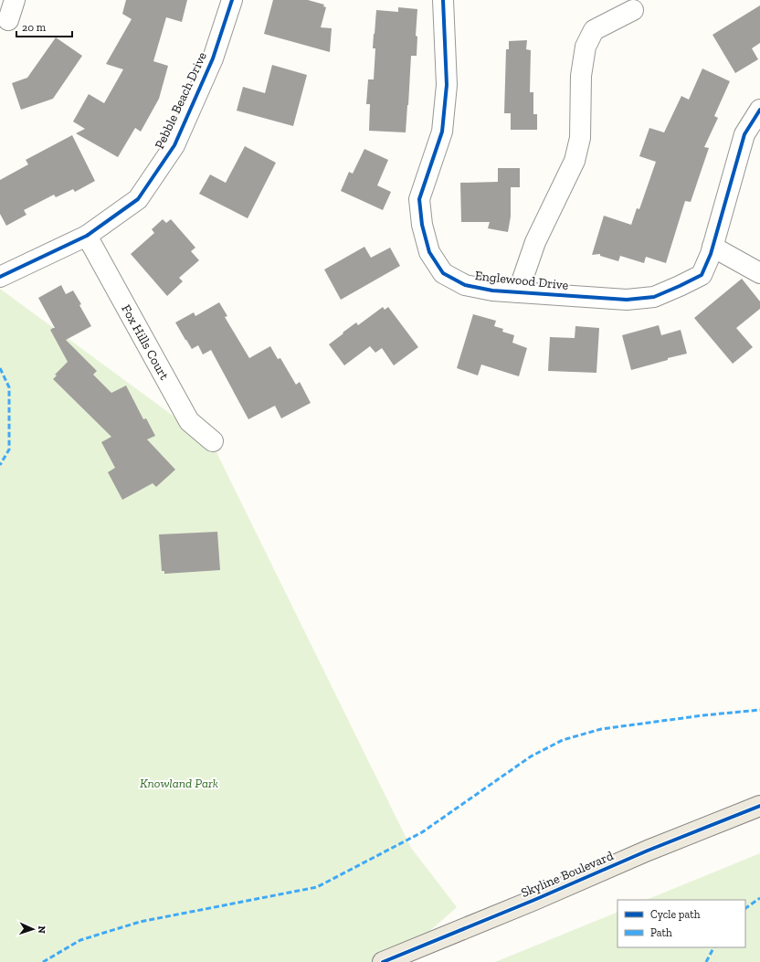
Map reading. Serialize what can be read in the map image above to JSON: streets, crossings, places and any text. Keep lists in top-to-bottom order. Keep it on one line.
{"streets":{"main road":["Skyline Boulevard"],"street":["Pebble Beach Drive","Englewood Drive","Fox Hills Court"]},"crossings":[["Pebble Beach Drive","Fox Hills Court"]],"parks":["Knowland Park"],"legend":["Cycle path","Path"],"scale_bar":"20 m","north":"right"}
